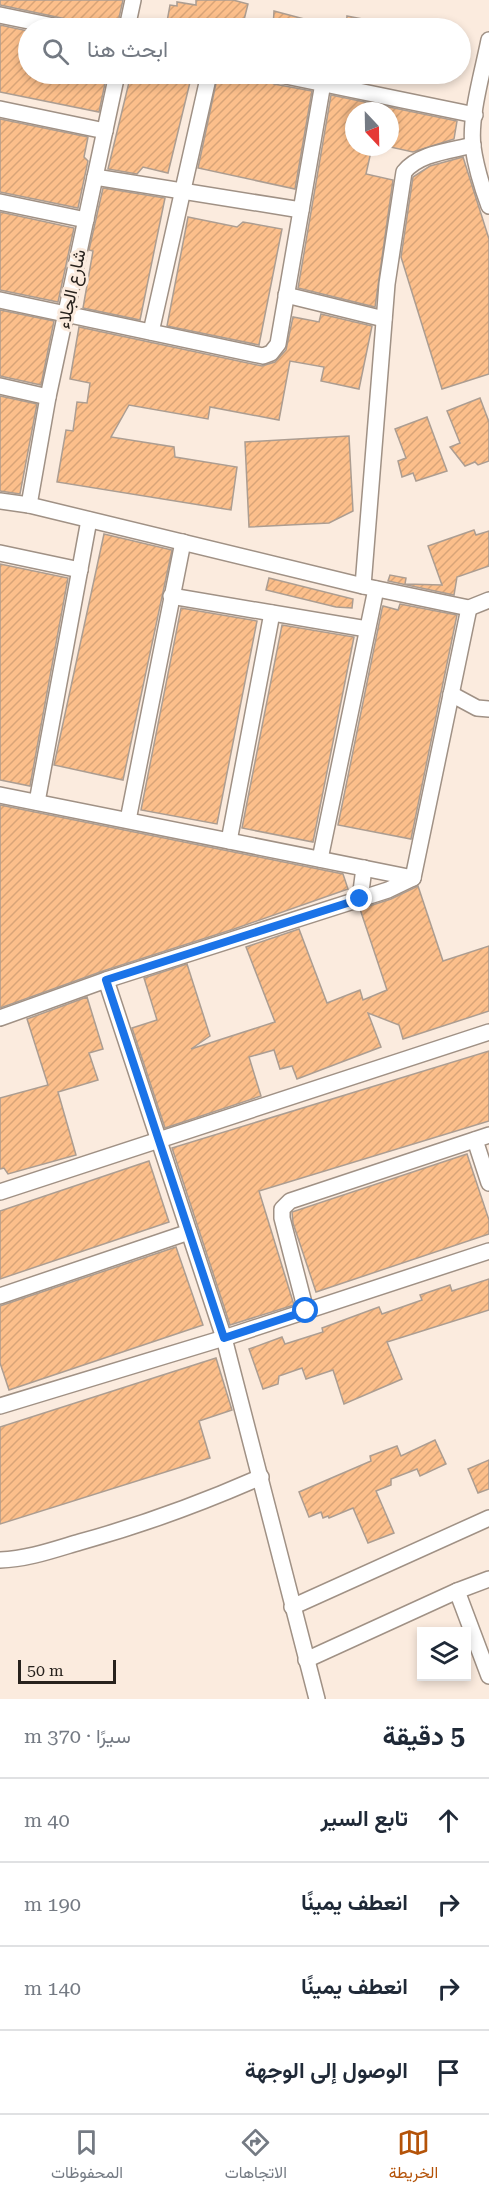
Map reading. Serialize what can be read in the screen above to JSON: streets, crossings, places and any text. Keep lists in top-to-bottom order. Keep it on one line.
{"streets":{"street":["شارع الجلاء"]},"scale_bar":"50 m","north":"bottom","page":{"search":"ابحث هنا","scale":"50 m","heading":["5 دقيقة","سيرًا · 370 m"],"list":[["تابع السير","40 m"],["انعطف يمينًا","190 m"],["انعطف يمينًا","140 m"],"الوصول إلى الوجهة"],"nav":["الخريطة","الاتجاهات","المحفوظات"]}}
